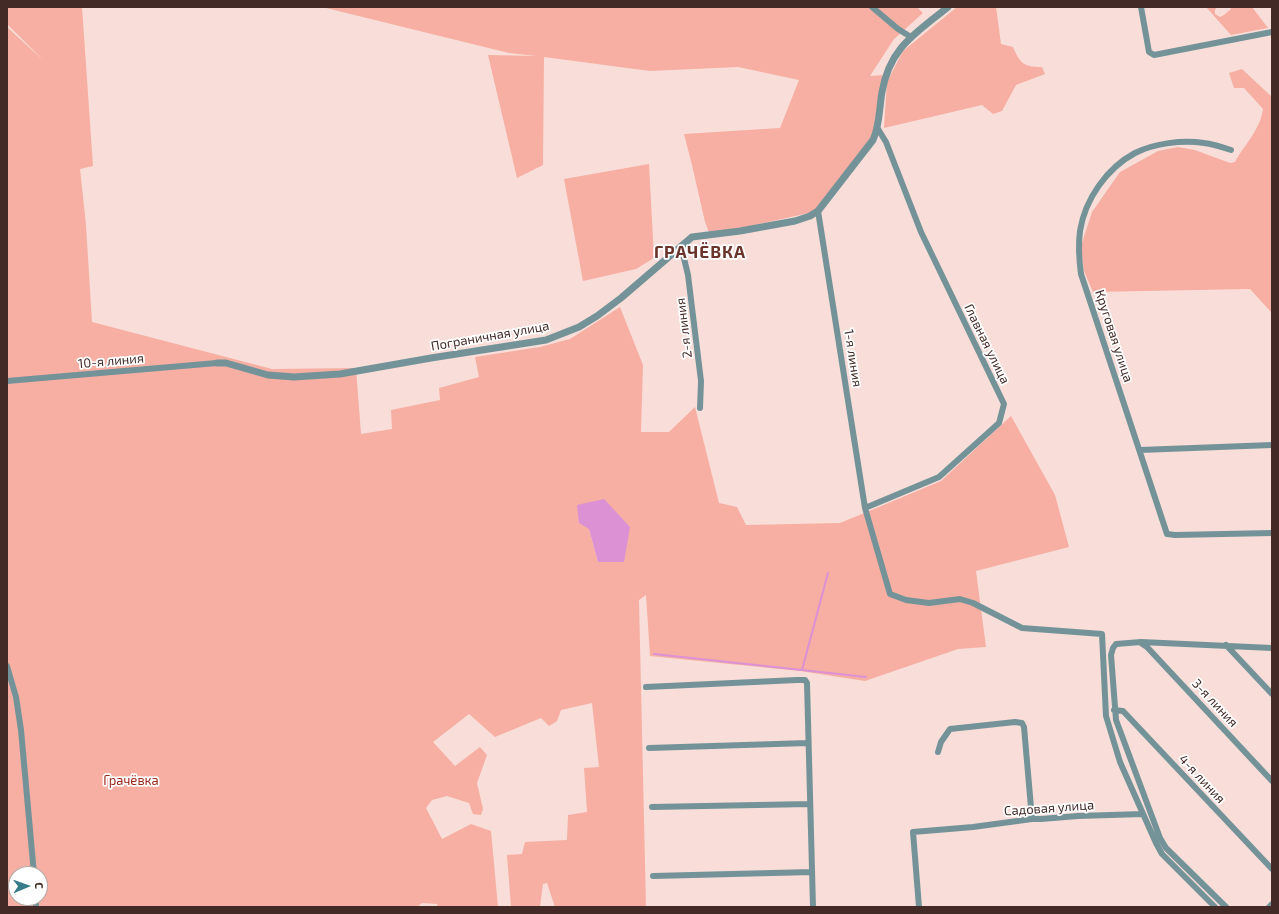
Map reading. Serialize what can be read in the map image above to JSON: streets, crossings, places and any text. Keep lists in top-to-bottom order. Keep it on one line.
{"streets":{"street":["2-я линия","Пограничная улица","Круговая улица","Главная улица","1-я линия","10-я линия","3-я линия","4-я линия","Садовая улица"]},"crossings":[["2-я линия","Пограничная улица"],["Пограничная улица","Главная улица"],["Пограничная улица","1-я линия"],["Пограничная улица","10-я линия"],["Главная улица","1-я линия"],["1-я линия","Садовая улица"]],"districts":["ГРАЧЁВКА"],"parks":["Грачёвка"],"north":"right"}
